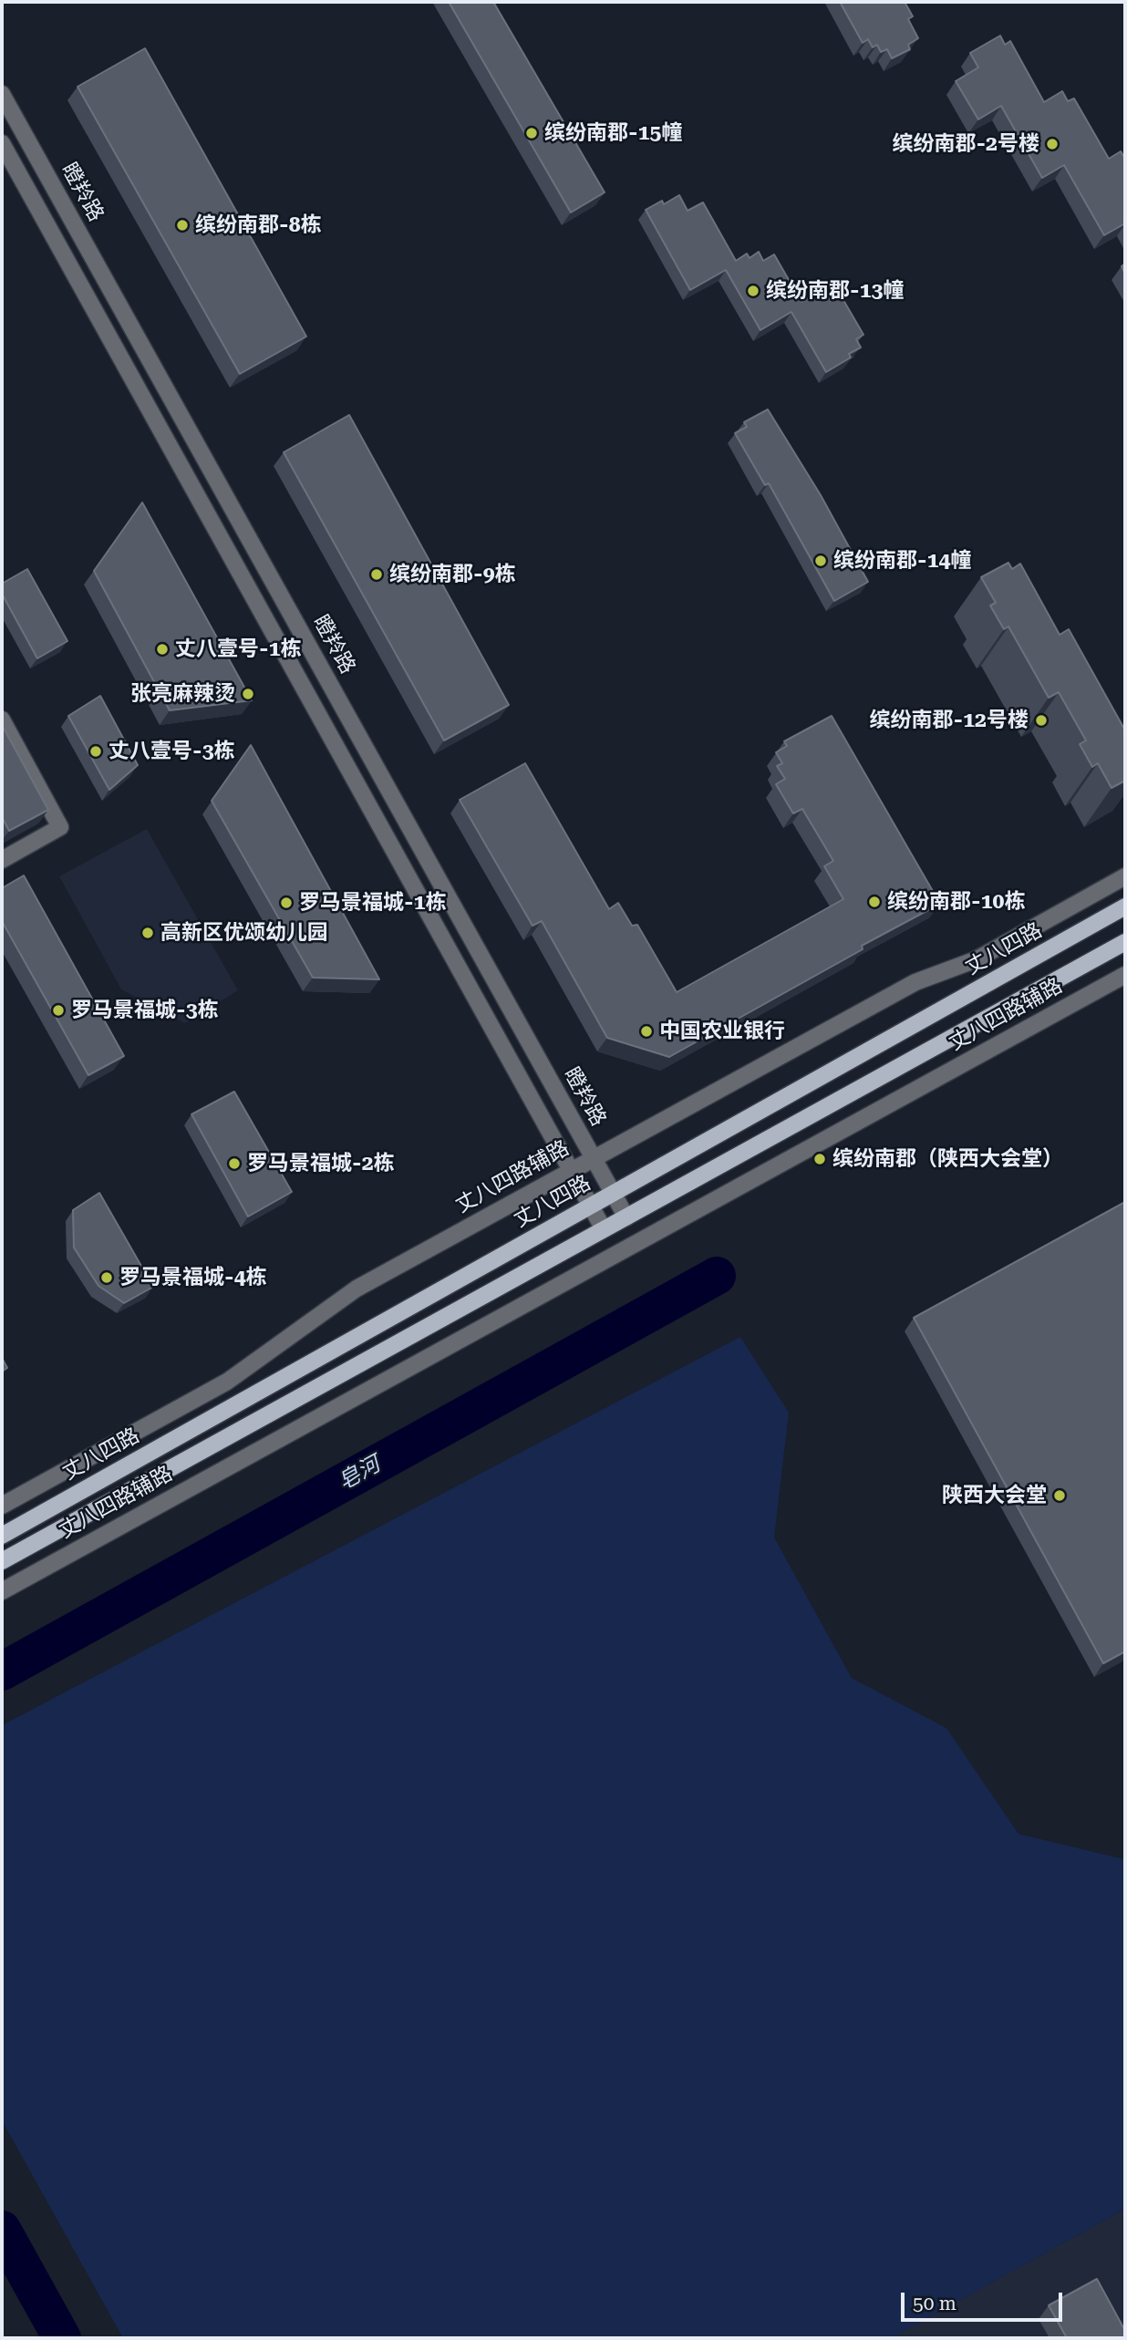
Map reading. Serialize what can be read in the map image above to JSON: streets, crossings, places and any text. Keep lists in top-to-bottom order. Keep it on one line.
{"streets":{"main road":["丈八四路"],"street":["瞪羚路","丈八四路辅路"]},"crossings":[["瞪羚路","丈八四路"],["瞪羚路","丈八四路辅路"]],"water":["皂河"],"places":["缤纷南郡-15幢","缤纷南郡-2号楼","缤纷南郡-8栋","缤纷南郡-13幢","缤纷南郡-14幢","缤纷南郡-9栋","丈八壹号-1栋","张亮麻辣烫","缤纷南郡-12号楼","丈八壹号-3栋","缤纷南郡-10栋","罗马景福城-1栋","高新区优颂幼儿园","罗马景福城-3栋","中国农业银行","缤纷南郡（陕西大会堂）","罗马景福城-2栋","罗马景福城-4栋","陕西大会堂"],"scale_bar":"50 m"}
